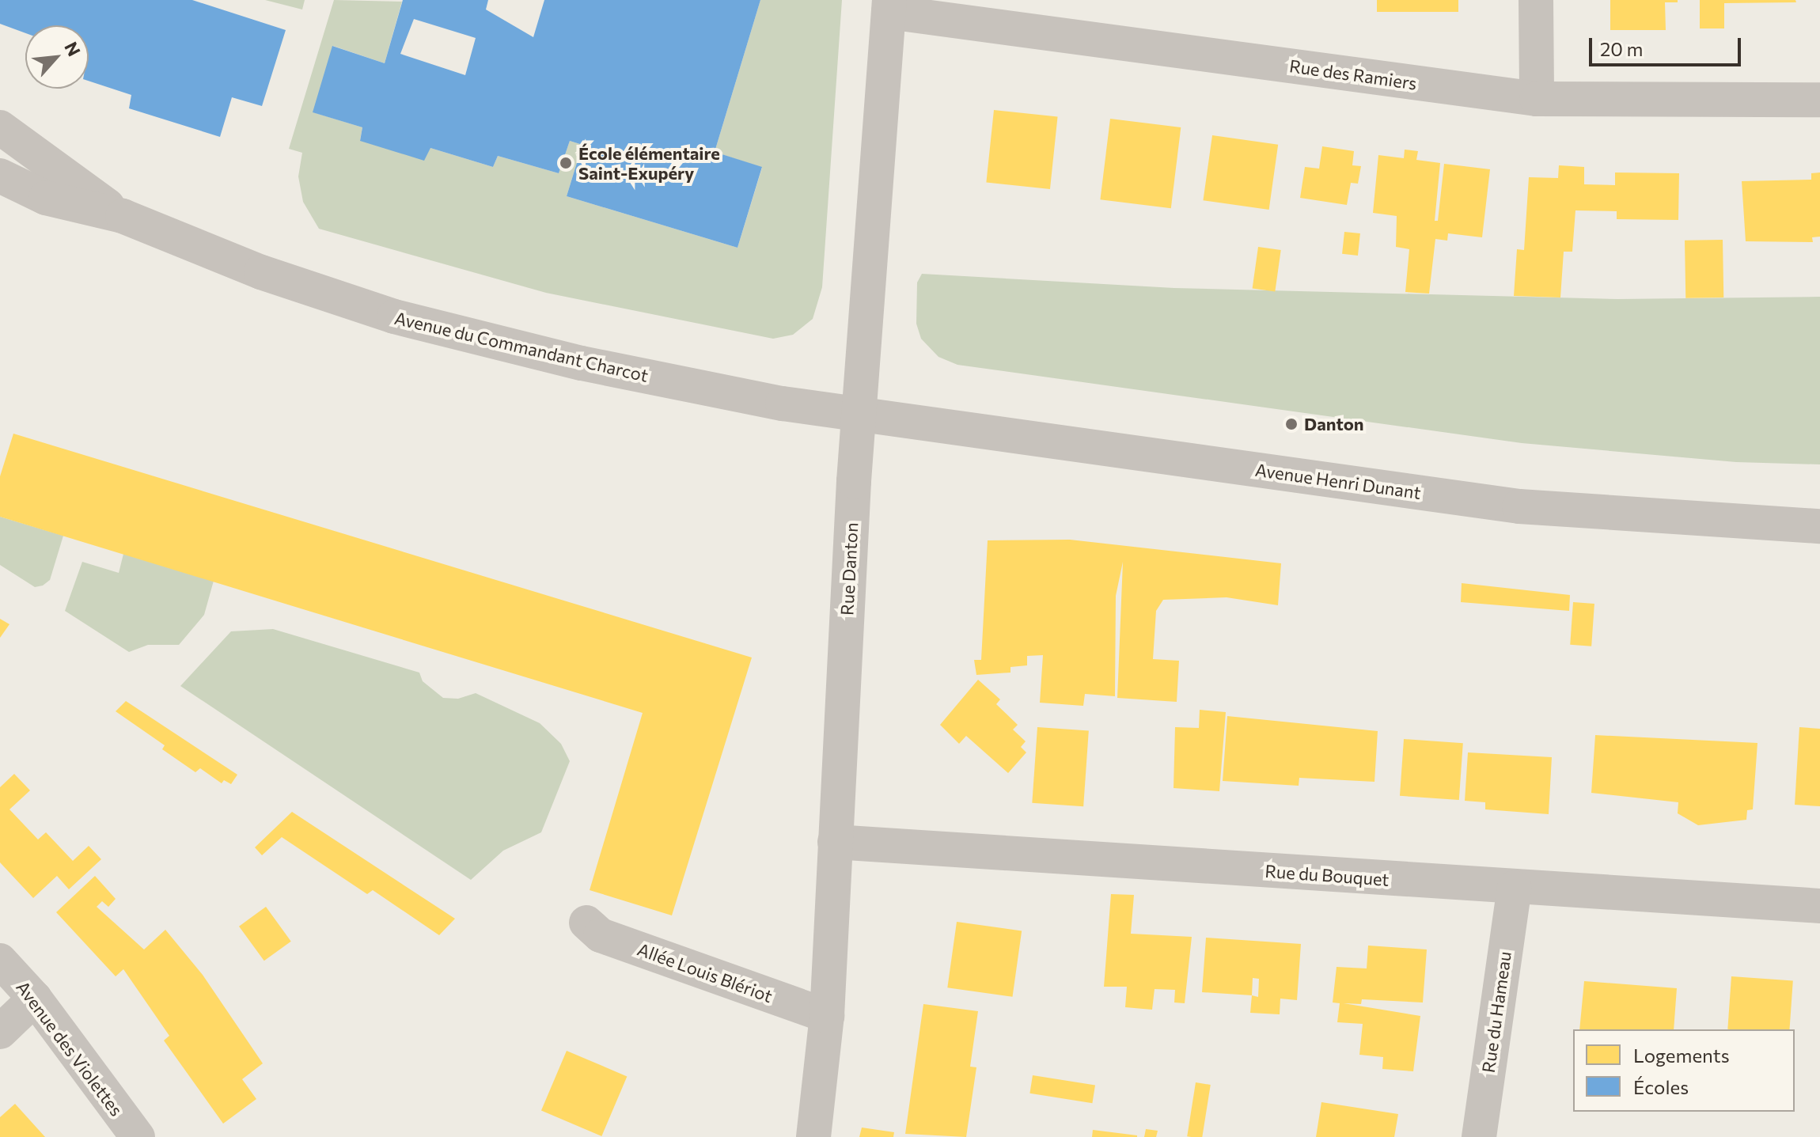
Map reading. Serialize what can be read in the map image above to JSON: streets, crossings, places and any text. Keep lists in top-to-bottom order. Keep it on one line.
{"streets":{"street":["Rue des Ramiers","Avenue du Commandant Charcot","Avenue Henri Dunant","Rue Danton","Rue du Bouquet","Allée Louis Blériot","Rue du Hameau","Avenue des Violettes"]},"crossings":[["Rue des Ramiers","Rue Danton"],["Avenue du Commandant Charcot","Avenue Henri Dunant"],["Avenue du Commandant Charcot","Rue Danton"],["Avenue Henri Dunant","Rue Danton"],["Rue Danton","Rue du Bouquet"],["Rue Danton","Allée Louis Blériot"],["Rue du Bouquet","Rue du Hameau"]],"places":["École élémentaire Saint-Exupéry","Danton"],"legend":["Logements","Écoles"],"scale_bar":"20 m","north":"top right"}
